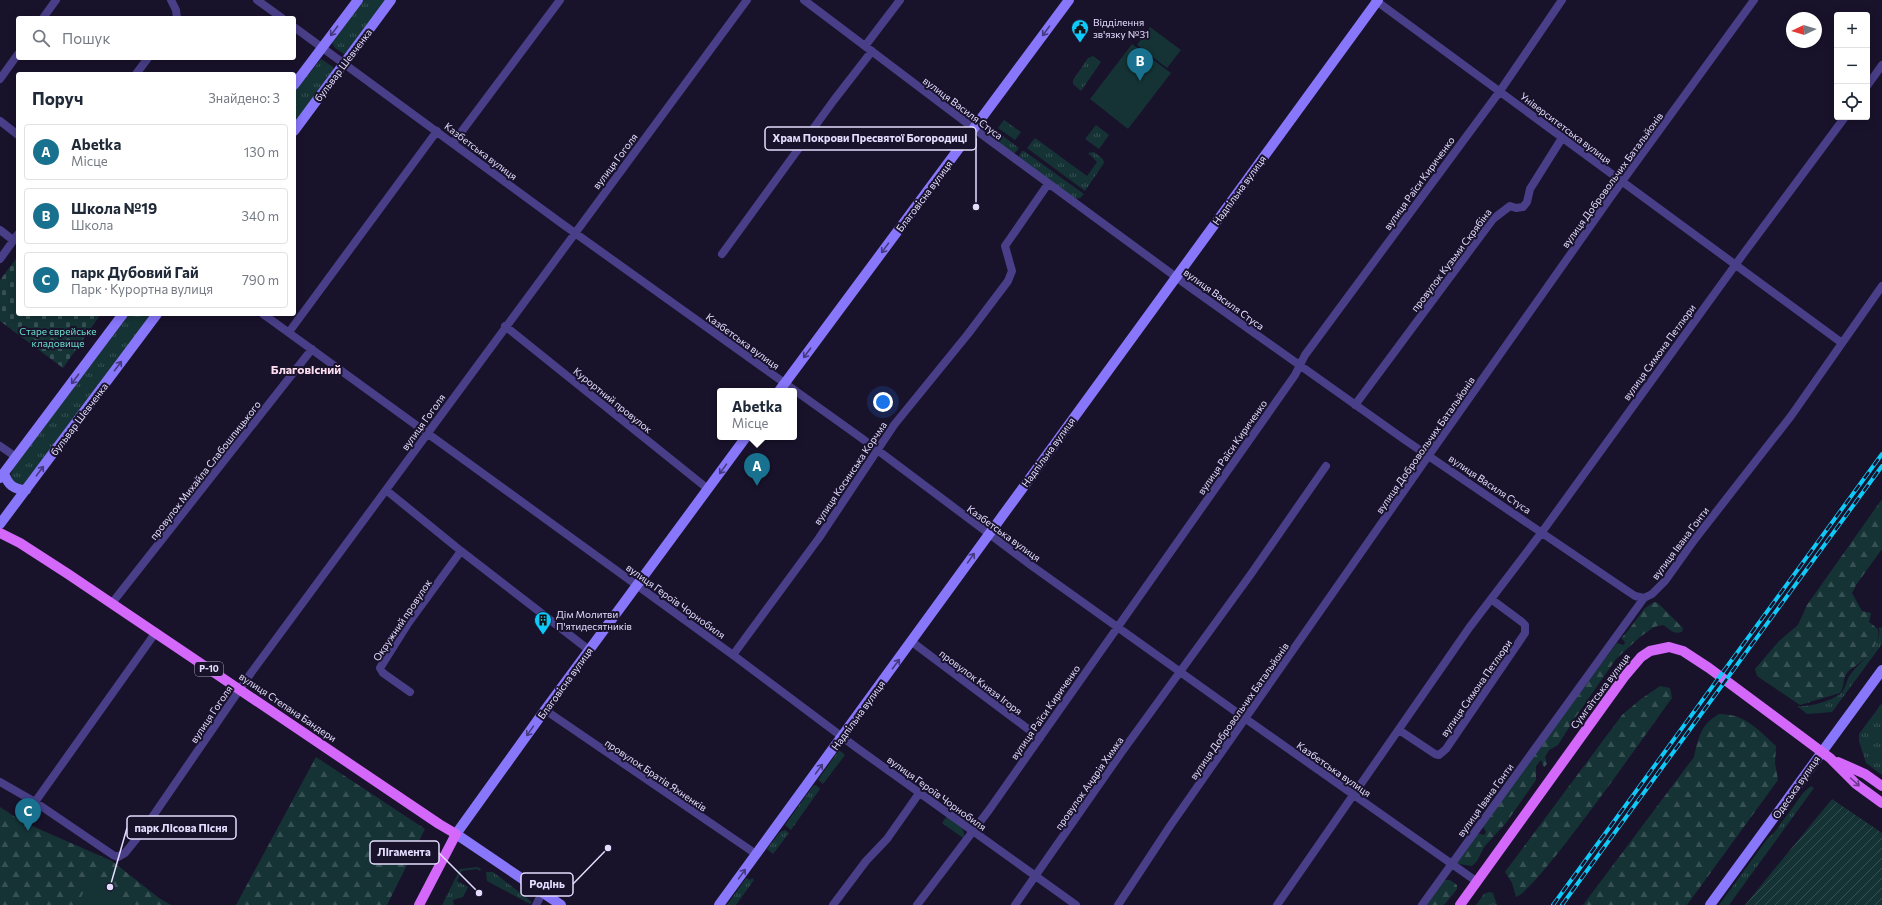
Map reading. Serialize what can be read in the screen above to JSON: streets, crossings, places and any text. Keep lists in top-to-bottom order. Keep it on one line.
{"streets":{"main road":["бульвар Шевченка","Надпільна вулиця","Благовісна вулиця","Р-10","Сумгаїтська вулиця","вулиця Степана Бандери","Одеська вулиця"],"street":["вулиця Василя Стуса","Університетська вулиця","Казбетська вулиця","вулиця Гоголя","вулиця Добровольчих Батальйонів","вулиця Раїси Кириченко","провулок Кузьми Скрябіна","вулиця Симона Петлюри","Курортний провулок","провулок Михайла Слабошпицького","вулиця Косинська Корчма","вулиця Івана Гонти","вулиця Героїв Чорнобиля","Окружний провулок","провулок Князя Ігоря","провулок Братів Яхненків","провулок Андрія Химка"]},"crossings":[["бульвар Шевченка","Казбетська вулиця"],["вулиця Василя Стуса","вулиця Добровольчих Батальйонів"],["вулиця Василя Стуса","вулиця Раїси Кириченко"],["вулиця Василя Стуса","Надпільна вулиця"],["вулиця Василя Стуса","Благовісна вулиця"],["вулиця Василя Стуса","провулок Кузьми Скрябіна"],["вулиця Василя Стуса","вулиця Симона Петлюри"],["вулиця Василя Стуса","вулиця Косинська Корчма"],["вулиця Василя Стуса","вулиця Івана Гонти"],["Університетська вулиця","вулиця Добровольчих Батальйонів"],["Університетська вулиця","вулиця Раїси Кириченко"],["Університетська вулиця","Надпільна вулиця"],["Університетська вулиця","провулок Кузьми Скрябіна"],["Університетська вулиця","вулиця Симона Петлюри"],["Університетська вулиця","вулиця Івана Гонти"],["Казбетська вулиця","вулиця Гоголя"],["Казбетська вулиця","вулиця Добровольчих Батальйонів"],["Казбетська вулиця","вулиця Раїси Кириченко"],["Казбетська вулиця","Надпільна вулиця"],["Казбетська вулиця","Благовісна вулиця"],["Казбетська вулиця","вулиця Симона Петлюри"],["Казбетська вулиця","вулиця Косинська Корчма"],["Казбетська вулиця","вулиця Івана Гонти"],["Казбетська вулиця","Сумгаїтська вулиця"],["Казбетська вулиця","провулок Андрія Химка"],["вулиця Гоголя","Курортний провулок"],["вулиця Гоголя","вулиця Героїв Чорнобиля"],["вулиця Гоголя","вулиця Степана Бандери"],["вулиця Раїси Кириченко","вулиця Героїв Чорнобиля"],["вулиця Раїси Кириченко","провулок Князя Ігоря"],["Надпільна вулиця","вулиця Героїв Чорнобиля"],["Надпільна вулиця","провулок Князя Ігоря"],["Надпільна вулиця","провулок Братів Яхненків"],["Благовісна вулиця","Курортний провулок"],["Благовісна вулиця","вулиця Героїв Чорнобиля"],["Благовісна вулиця","вулиця Степана Бандери"],["Благовісна вулиця","провулок Братів Яхненків"],["провулок Михайла Слабошпицького","вулиця Героїв Чорнобиля"],["провулок Михайла Слабошпицького","вулиця Степана Бандери"],["вулиця Косинська Корчма","вулиця Героїв Чорнобиля"],["вулиця Героїв Чорнобиля","провулок Андрія Химка"],["Сумгаїтська вулиця","Одеська вулиця"]],"one_way":["Надпільна вулиця","Благовісна вулиця"],"districts":["Благовісний"],"parks":["Старе єврейське кладовище"],"places":{"public building":["Відділення зв'язку №31"],"other":["Храм Покрови Пресвятої Богородиці","Родінь","парк Лісова Пісня","Лігамента"],"building":["Дім Молитви П'ятидесятників"]},"north":"left","page":{"map_buttons":["+","−"],"search":"Пошук","pins":["B","A","C"],"heading":["Поруч","Знайдено: 3"],"list":[{"mark":"A","name":"Abetka","note":"Місце","value":"130 m"},{"mark":"B","name":"Школа №19","note":"Школа","value":"340 m"},{"mark":"C","name":"парк Дубовий Гай","note":"Парк · Курортна вулиця","value":"790 m"}],"popup":["Abetka","Місце"]}}
